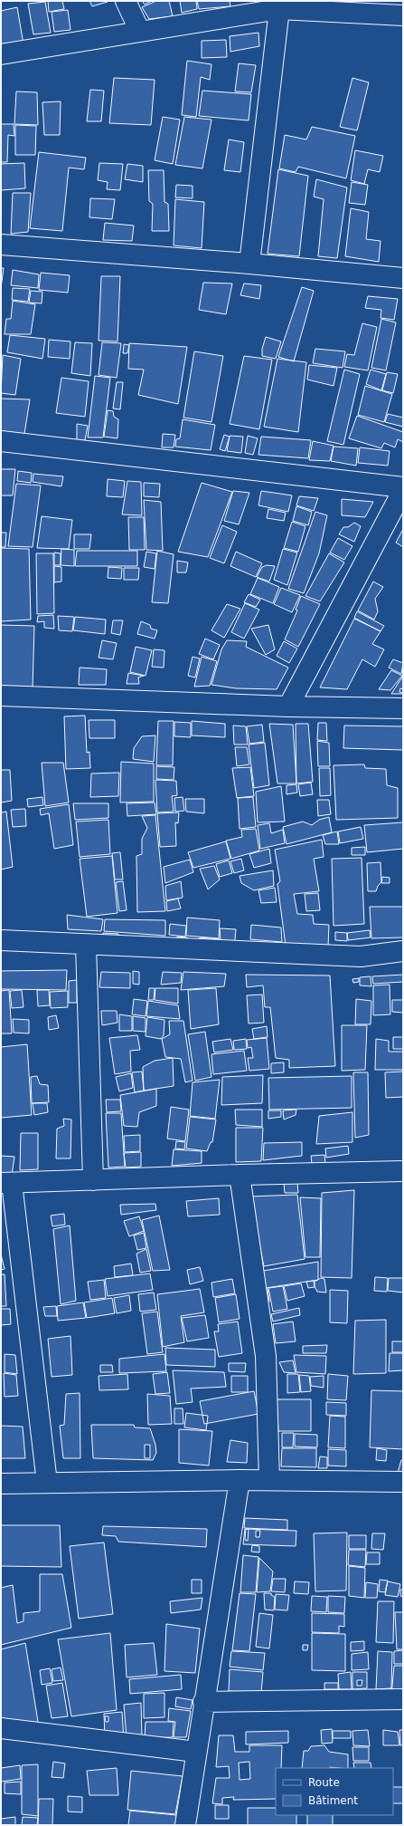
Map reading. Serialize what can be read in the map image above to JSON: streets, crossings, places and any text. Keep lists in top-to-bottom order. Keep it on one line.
{"legend":["Route","Bâtiment"]}
